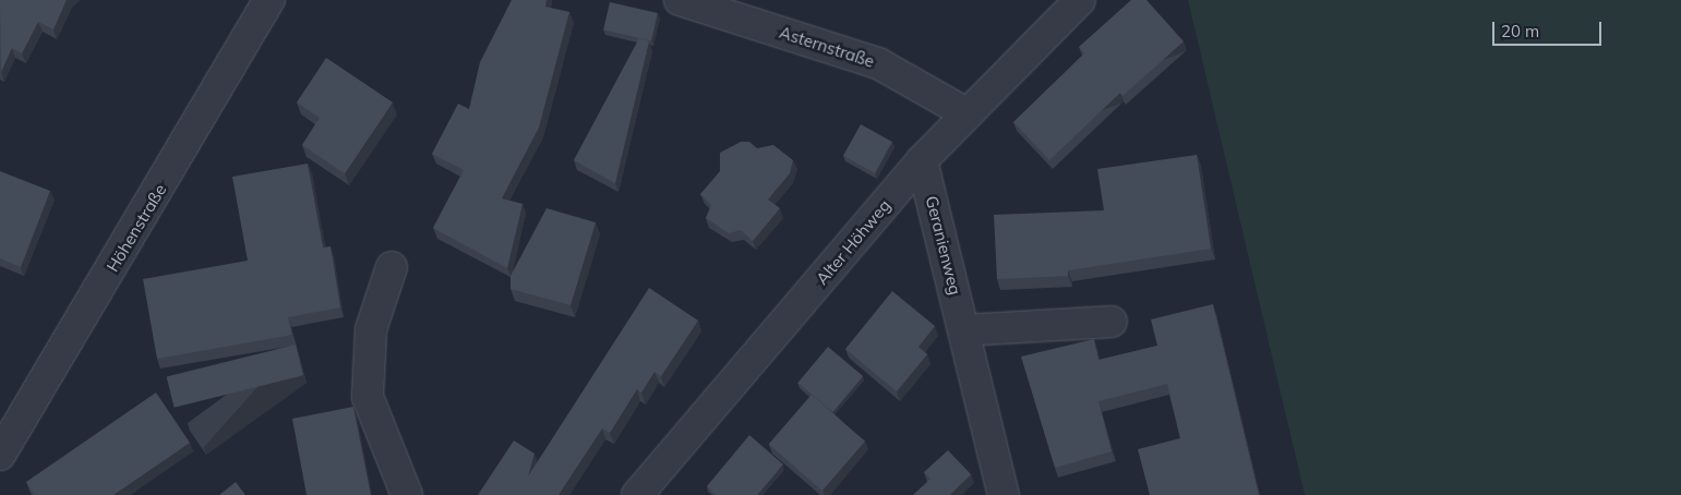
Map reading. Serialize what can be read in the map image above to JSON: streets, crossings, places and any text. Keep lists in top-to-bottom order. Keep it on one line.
{"streets":{"street":["Asternstraße","Höhenstraße","Alter Höhweg","Geranienweg"]},"crossings":[["Asternstraße","Alter Höhweg"],["Alter Höhweg","Geranienweg"]],"scale_bar":"20 m"}
